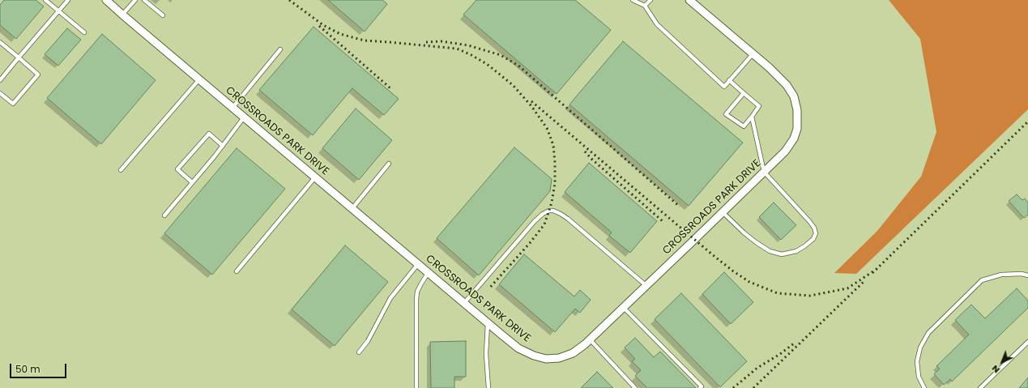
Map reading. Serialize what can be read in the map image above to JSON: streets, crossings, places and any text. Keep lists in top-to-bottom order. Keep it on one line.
{"streets":{"street":["CROSSROADS PARK DRIVE"]},"scale_bar":"50 m","north":"bottom left"}
